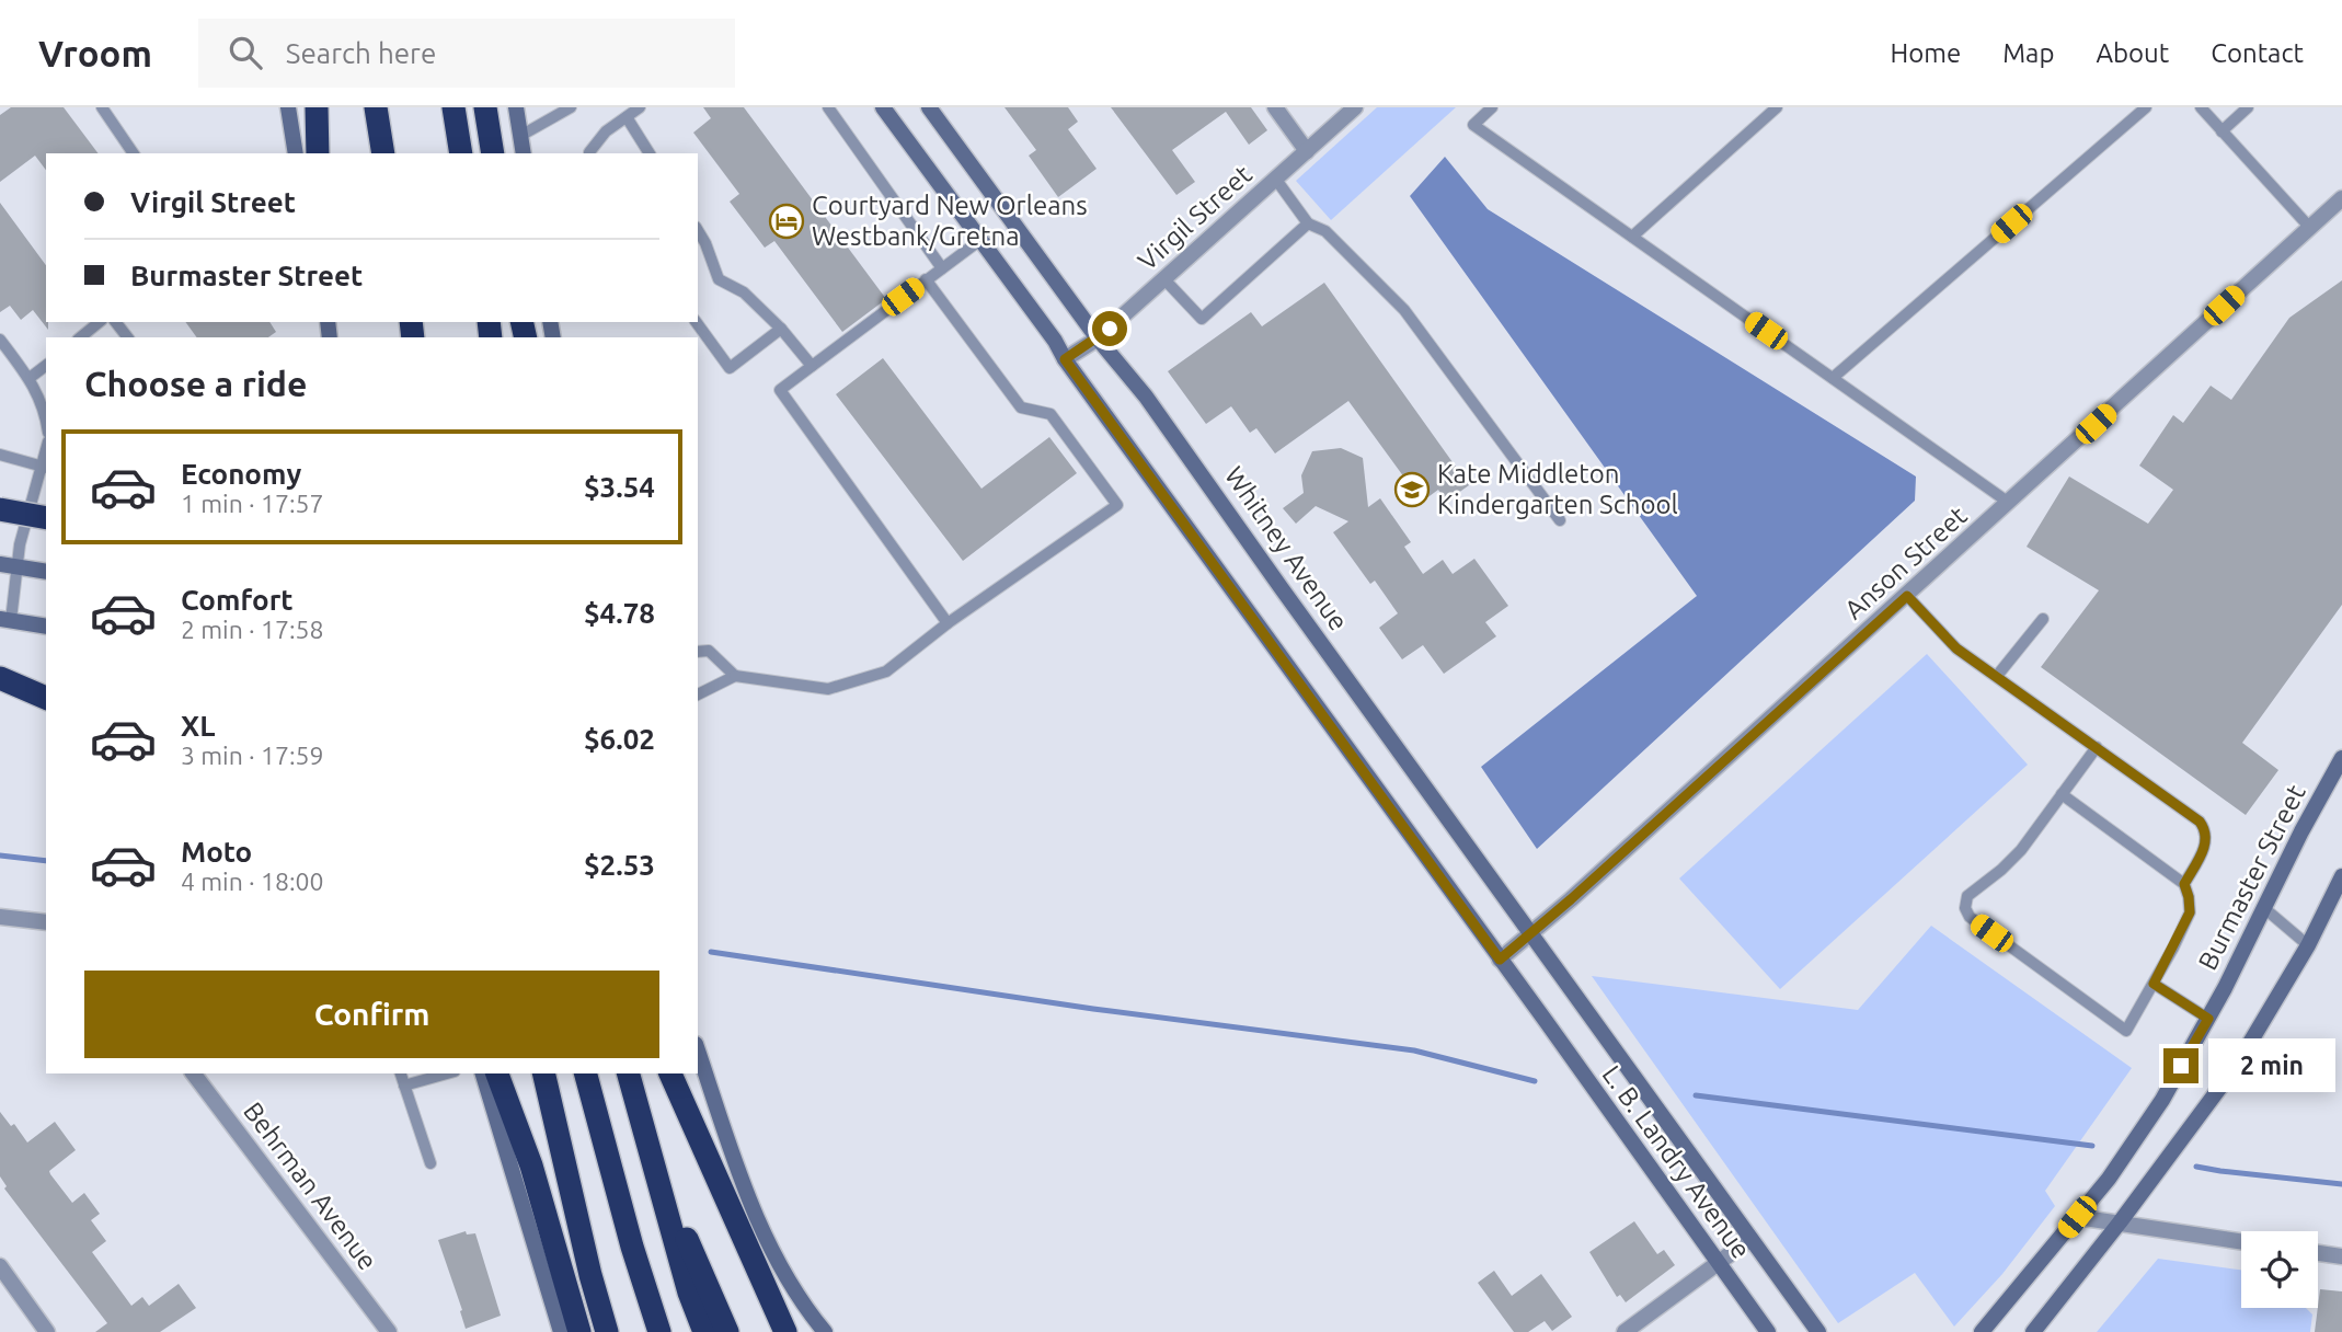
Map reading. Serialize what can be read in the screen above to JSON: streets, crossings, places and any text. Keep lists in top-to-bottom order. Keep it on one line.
{"streets":{"street":["Virgil Street","Whitney Avenue","Anson Street","Burmaster Street","L. B. Landry Avenue","Behrman Avenue"]},"crossings":[["Virgil Street","Whitney Avenue"],["Whitney Avenue","Anson Street"],["Whitney Avenue","L. B. Landry Avenue"],["Anson Street","L. B. Landry Avenue"]],"places":{"hotel":["Courtyard New Orleans Westbank/Gretna"],"school or university":["Kate Middleton Kindergarten School"]},"page":{"header":"Vroom","search":"Search here","nav":["Home","Map","About","Contact"],"banner":["Virgil Street","Burmaster Street"],"heading":"Choose a ride","list":[{"name":"Economy","note":"1 min · 17:57","value":"$3.54"},{"name":"Comfort","note":"2 min · 17:58","value":"$4.78"},{"name":"XL","note":"3 min · 17:59","value":"$6.02"},{"name":"Moto","note":"4 min · 18:00","value":"$2.53"}],"buttons":"Confirm","bubble":"2 min"}}
